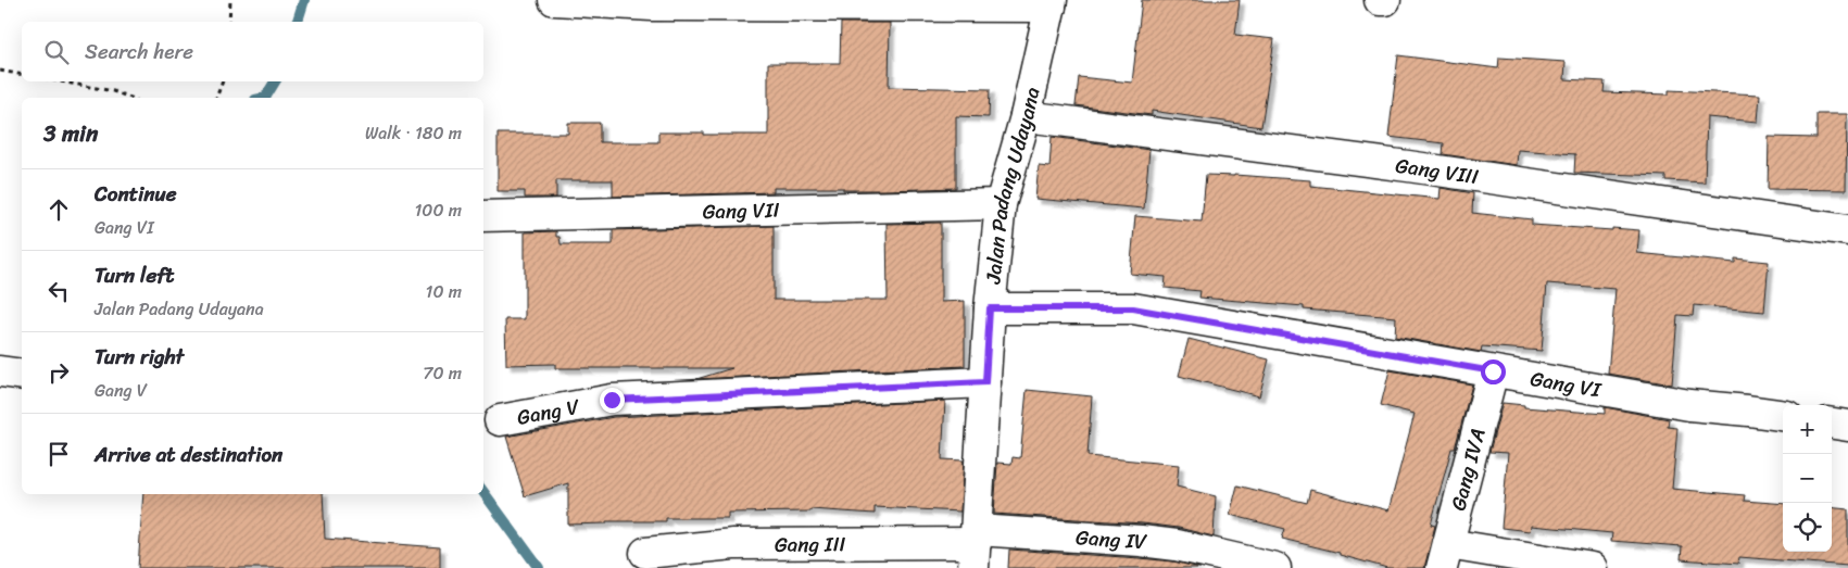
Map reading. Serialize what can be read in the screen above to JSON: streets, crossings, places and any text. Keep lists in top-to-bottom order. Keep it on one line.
{"streets":{"street":["Gang VIII","Jalan Padang Udayana","Gang VII","Gang VI","Gang V","Gang IVA","Gang IV","Gang III"]},"crossings":[["Gang VIII","Jalan Padang Udayana"],["Jalan Padang Udayana","Gang VII"],["Jalan Padang Udayana","Gang VI"],["Jalan Padang Udayana","Gang V"],["Jalan Padang Udayana","Gang IV"],["Jalan Padang Udayana","Gang III"],["Gang VI","Gang IVA"],["Gang IV","Gang III"]],"page":{"search":"Search here","heading":["3 min","Walk · 180 m"],"list":[["Continue","Gang VI","100 m"],["Turn left","Jalan Padang Udayana","10 m"],["Turn right","Gang V","70 m"],"Arrive at destination"],"map_buttons":["+","−"]}}
